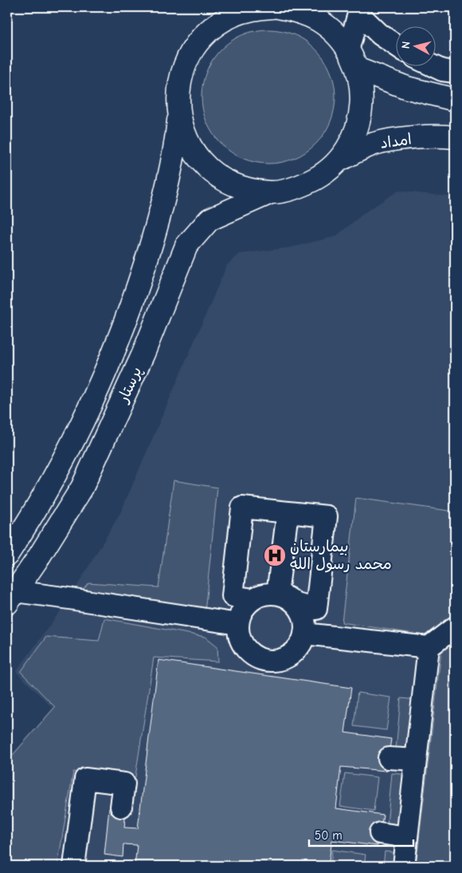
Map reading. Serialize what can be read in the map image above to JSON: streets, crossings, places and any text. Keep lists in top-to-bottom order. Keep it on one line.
{"streets":{"main road":["امداد","پرستار"]},"places":{"hospital":["بیمارستان محمد رسول الله"]},"scale_bar":"50 m","north":"left"}
